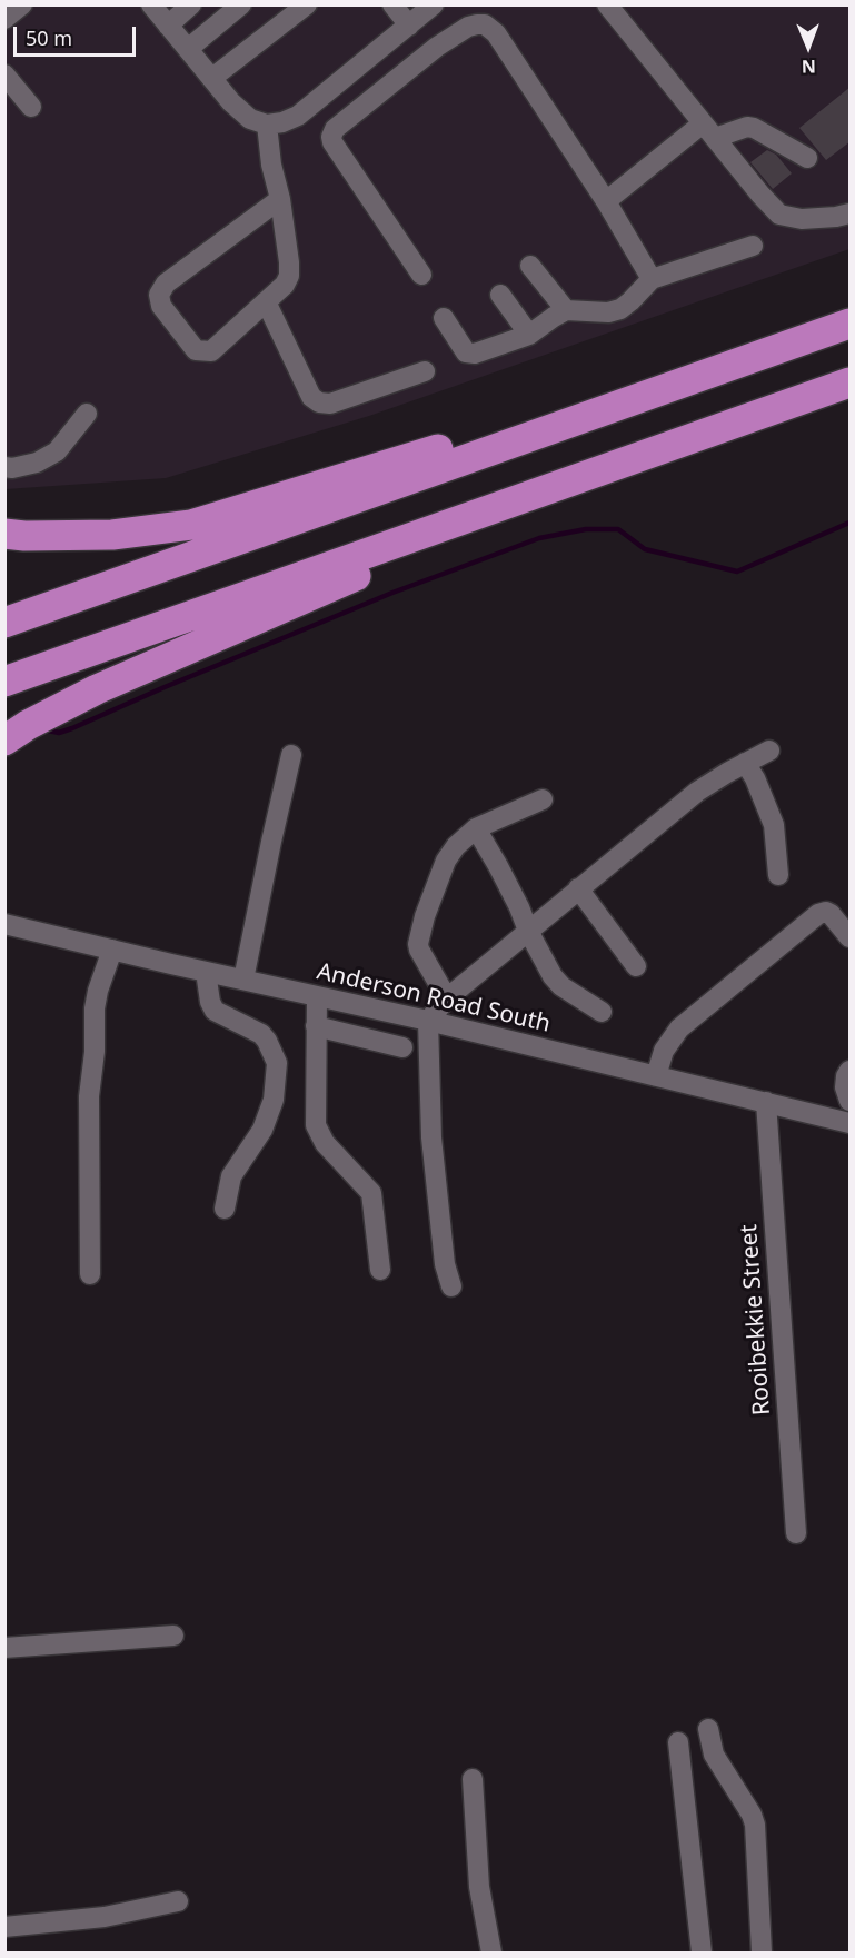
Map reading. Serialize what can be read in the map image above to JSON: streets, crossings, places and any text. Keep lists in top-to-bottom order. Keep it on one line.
{"streets":{"street":["Anderson Road South","Rooibekkie Street"]},"crossings":[["Anderson Road South","Rooibekkie Street"]],"scale_bar":"50 m","north":"bottom"}
